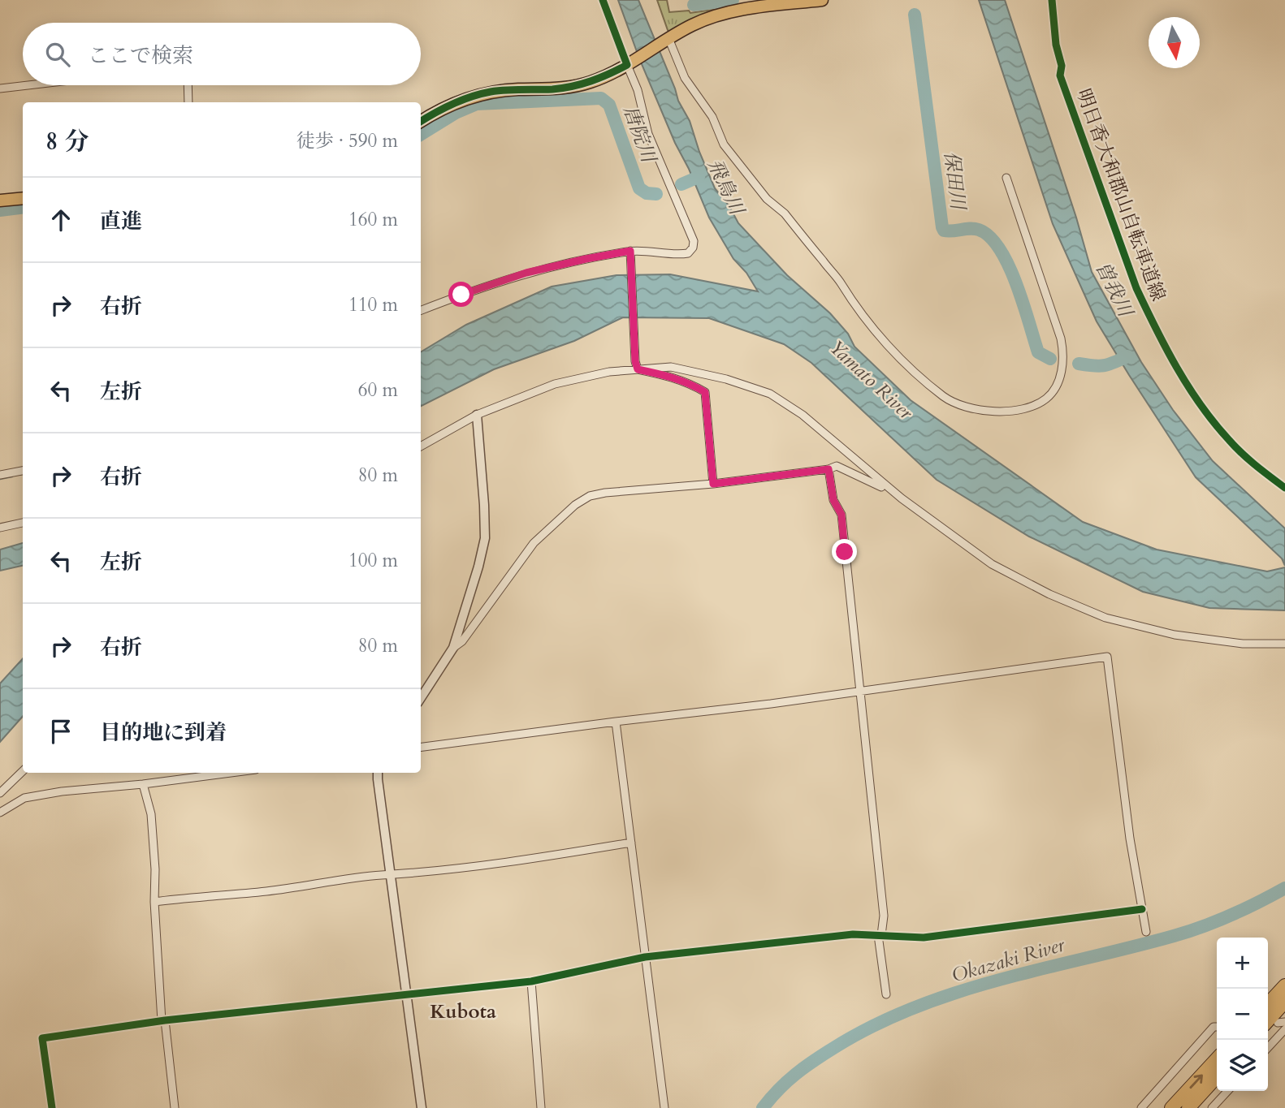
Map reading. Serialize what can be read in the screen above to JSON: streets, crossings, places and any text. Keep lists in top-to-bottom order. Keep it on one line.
{"streets":{"cycle path":["明日香大和郡山自転車道線"]},"districts":["Kubota"],"water":["唐院川","保田川","飛鳥川","曽我川","Yamato River","Okazaki River"],"north":"bottom","page":{"search":"ここで検索","heading":["8 分","徒歩 · 590 m"],"list":[["直進","160 m"],["右折","110 m"],["左折","60 m"],["右折","80 m"],["左折","100 m"],["右折","80 m"],"目的地に到着"],"map_buttons":["+","−"]}}
